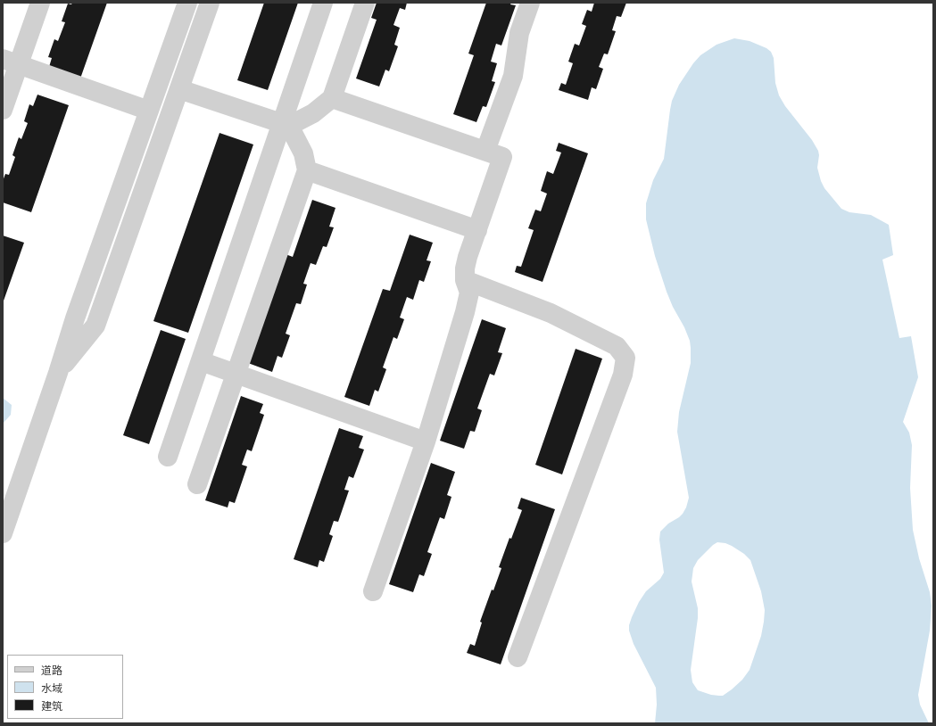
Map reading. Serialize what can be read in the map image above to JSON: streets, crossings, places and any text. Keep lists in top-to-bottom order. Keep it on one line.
{"legend":["道路","水域","建筑"]}
